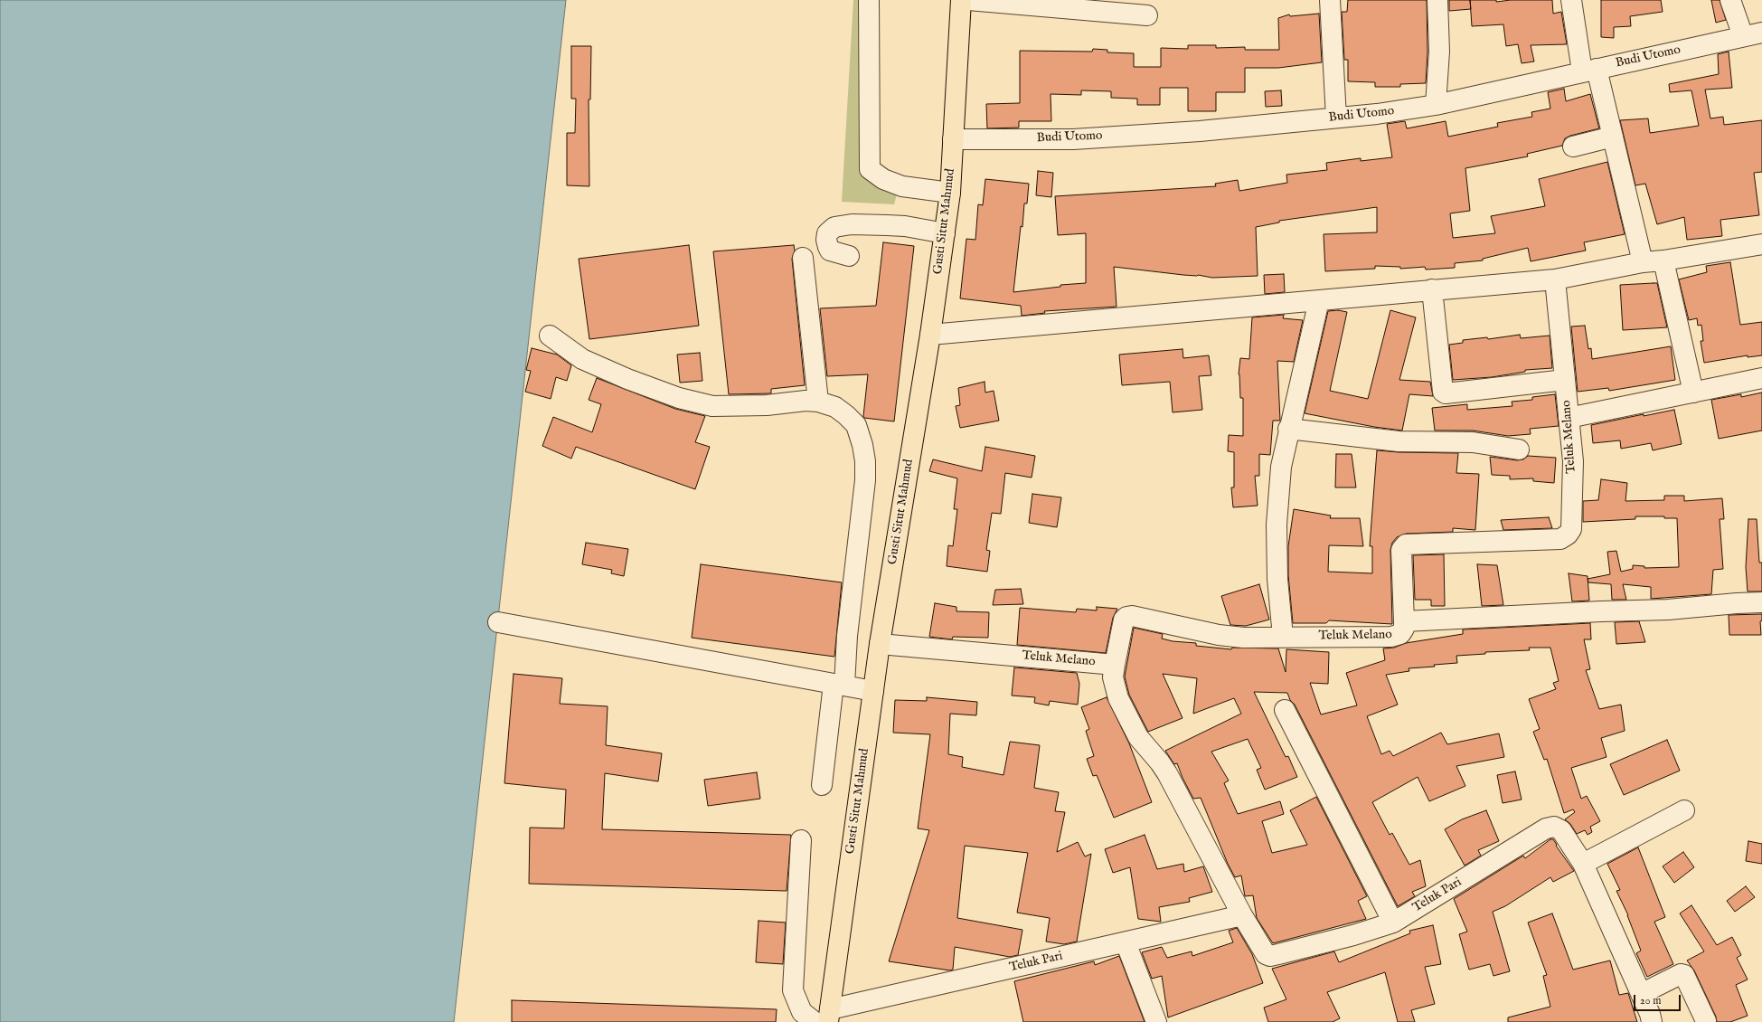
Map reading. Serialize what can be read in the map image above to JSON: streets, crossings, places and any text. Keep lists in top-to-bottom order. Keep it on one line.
{"streets":{"highway":["Gusti Situt Mahmud"],"street":["Budi Utomo","Teluk Melano","Teluk Pari"]},"crossings":[["Budi Utomo","Gusti Situt Mahmud"],["Gusti Situt Mahmud","Teluk Melano"],["Gusti Situt Mahmud","Teluk Pari"]],"scale_bar":"20 m"}
